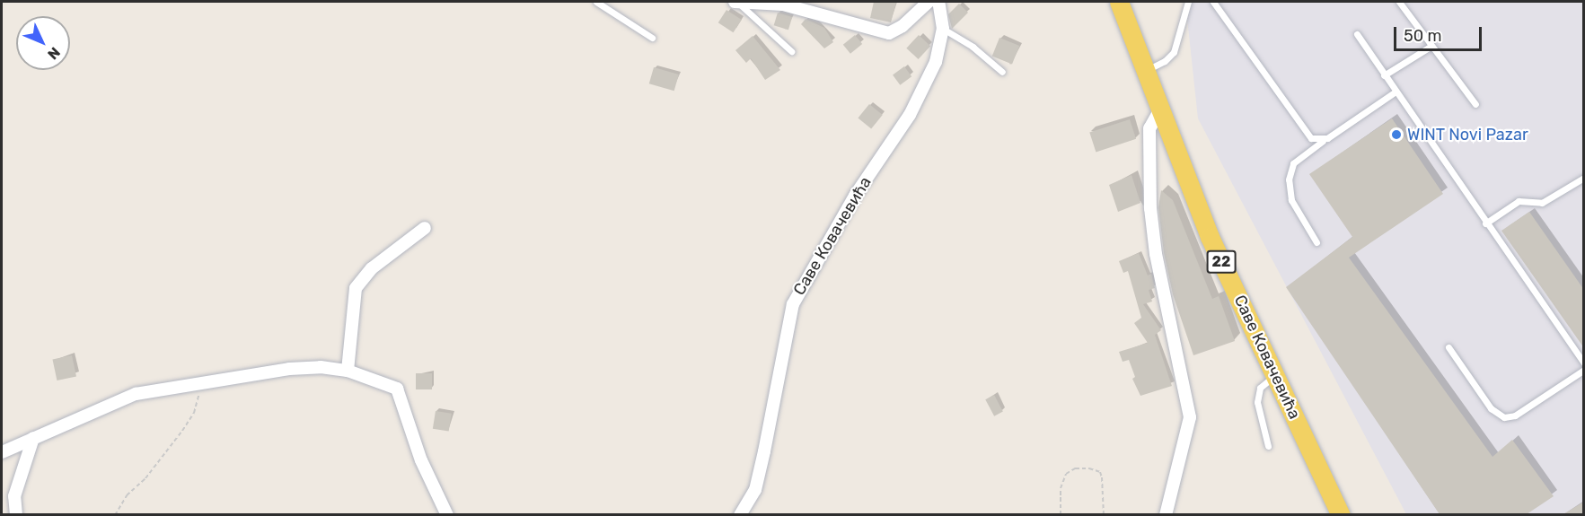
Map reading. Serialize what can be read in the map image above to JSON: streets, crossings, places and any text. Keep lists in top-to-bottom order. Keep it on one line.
{"streets":{"main road":["Саве Ковачевића","22"]},"places":["WINT Novi Pazar"],"scale_bar":"50 m","north":"bottom right"}
